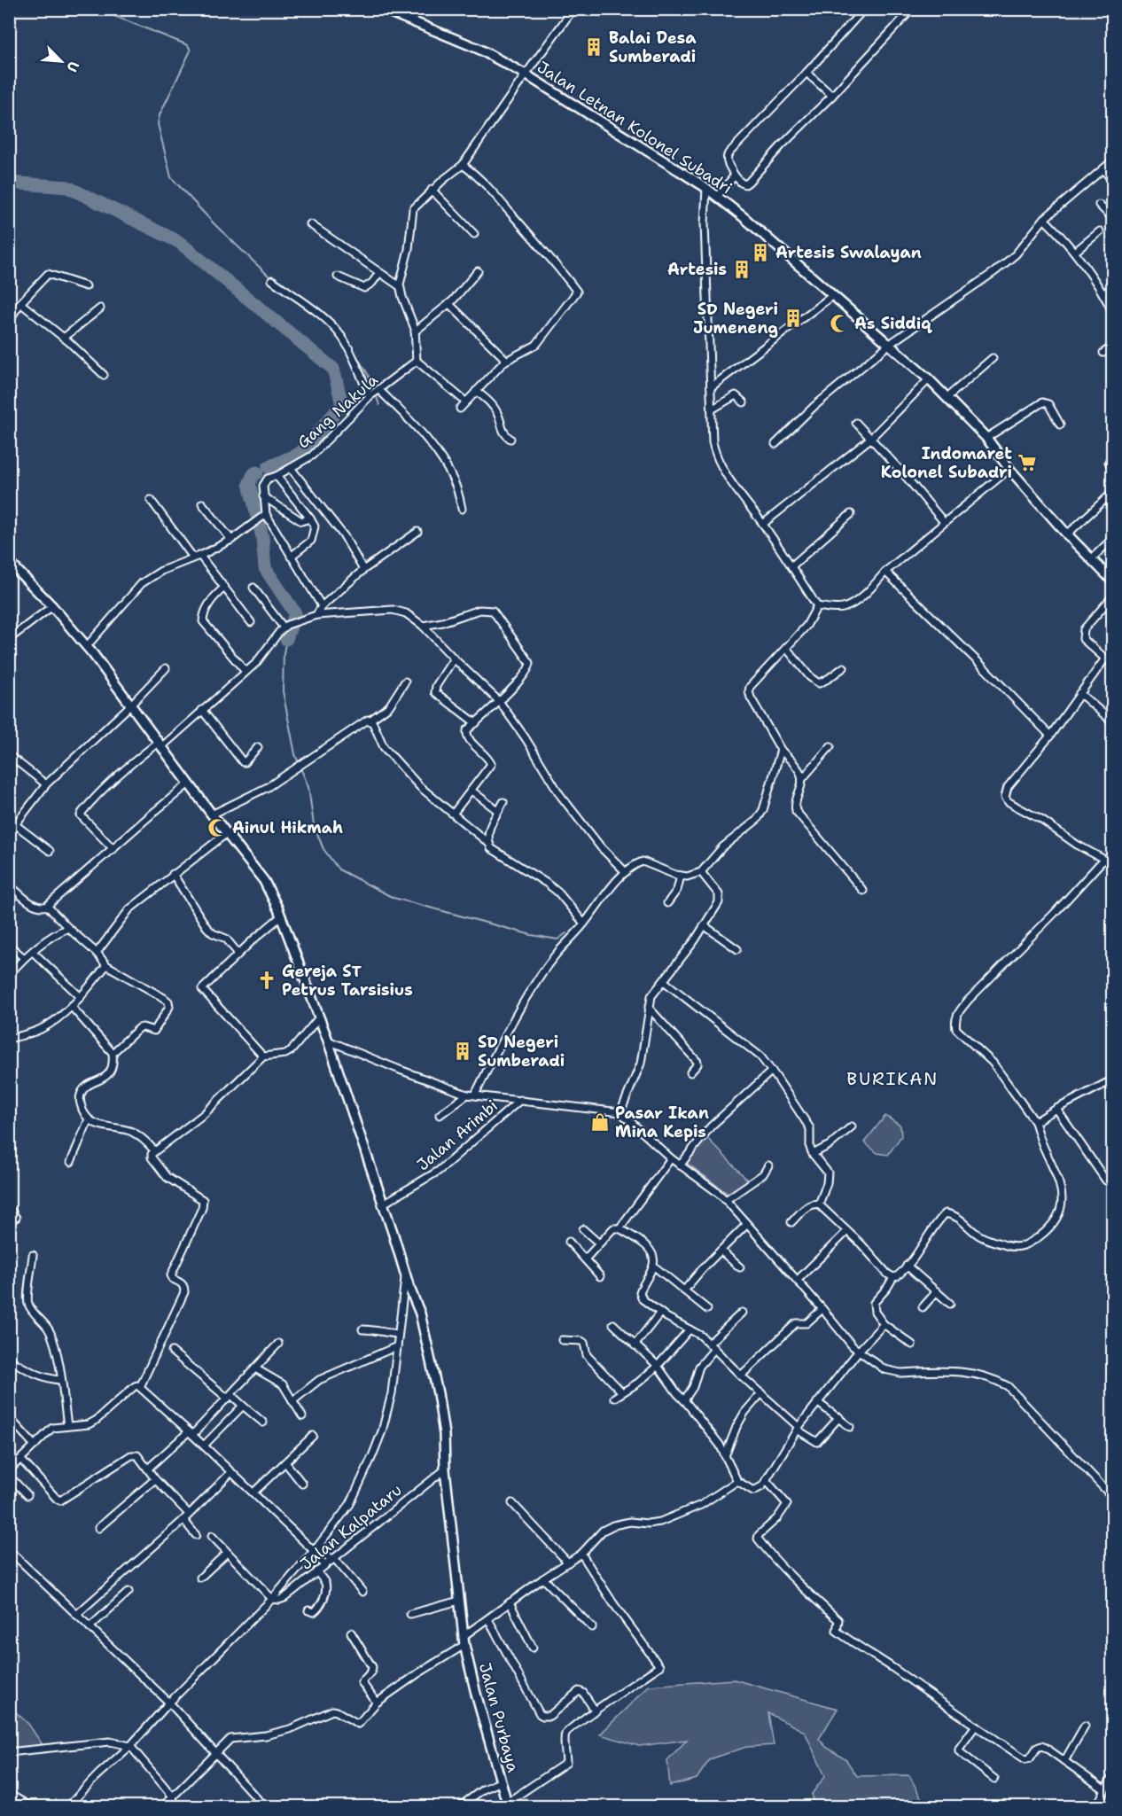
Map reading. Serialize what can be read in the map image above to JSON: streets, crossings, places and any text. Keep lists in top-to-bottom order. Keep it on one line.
{"streets":{"main road":["Jalan Letnan Kolonel Subadri","Jalan Purbaya"],"street":["Gang Nakula","Jalan Arimbi","Jalan Kalpataru"]},"crossings":[["Jalan Arimbi","Jalan Purbaya"],["Jalan Kalpataru","Jalan Purbaya"]],"districts":["BURIKAN"],"places":{"building":["Balai Desa Sumberadi","Artesis Swalayan","Artesis","SD Negeri Jumeneng","SD Negeri Sumberadi"],"mosque":["As Siddiq","Ainul Hikmah"],"supermarket":["Indomaret Kolonel Subadri"],"church":["Gereja ST Petrus Tarsisius"],"shop":["Pasar Ikan Mina Kepis"]},"north":"bottom right"}
